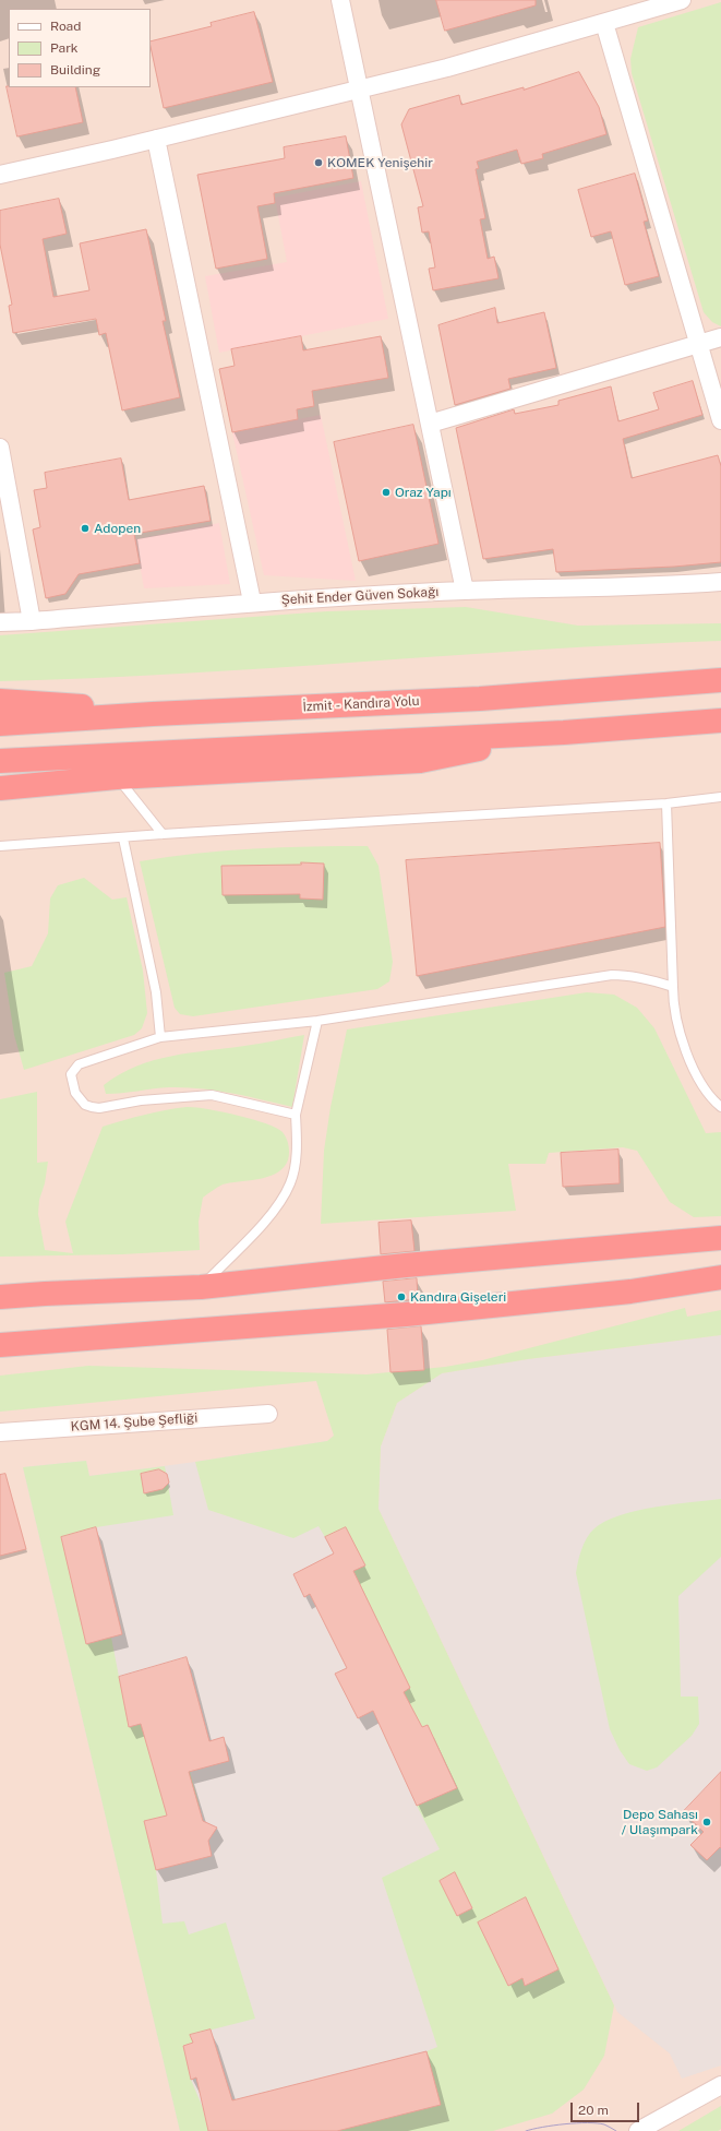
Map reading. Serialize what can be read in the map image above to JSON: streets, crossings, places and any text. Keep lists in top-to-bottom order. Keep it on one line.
{"streets":{"highway":["İzmit - Kandıra Yolu"],"street":["Şehit Ender Güven Sokağı","KGM 14. Şube Şefliği"]},"places":["KOMEK Yenişehir","Oraz Yapı","Adopen","Kandıra Gişeleri","Depo Sahası / Ulaşımpark"],"legend":["Road","Park","Building"],"scale_bar":"20 m"}
